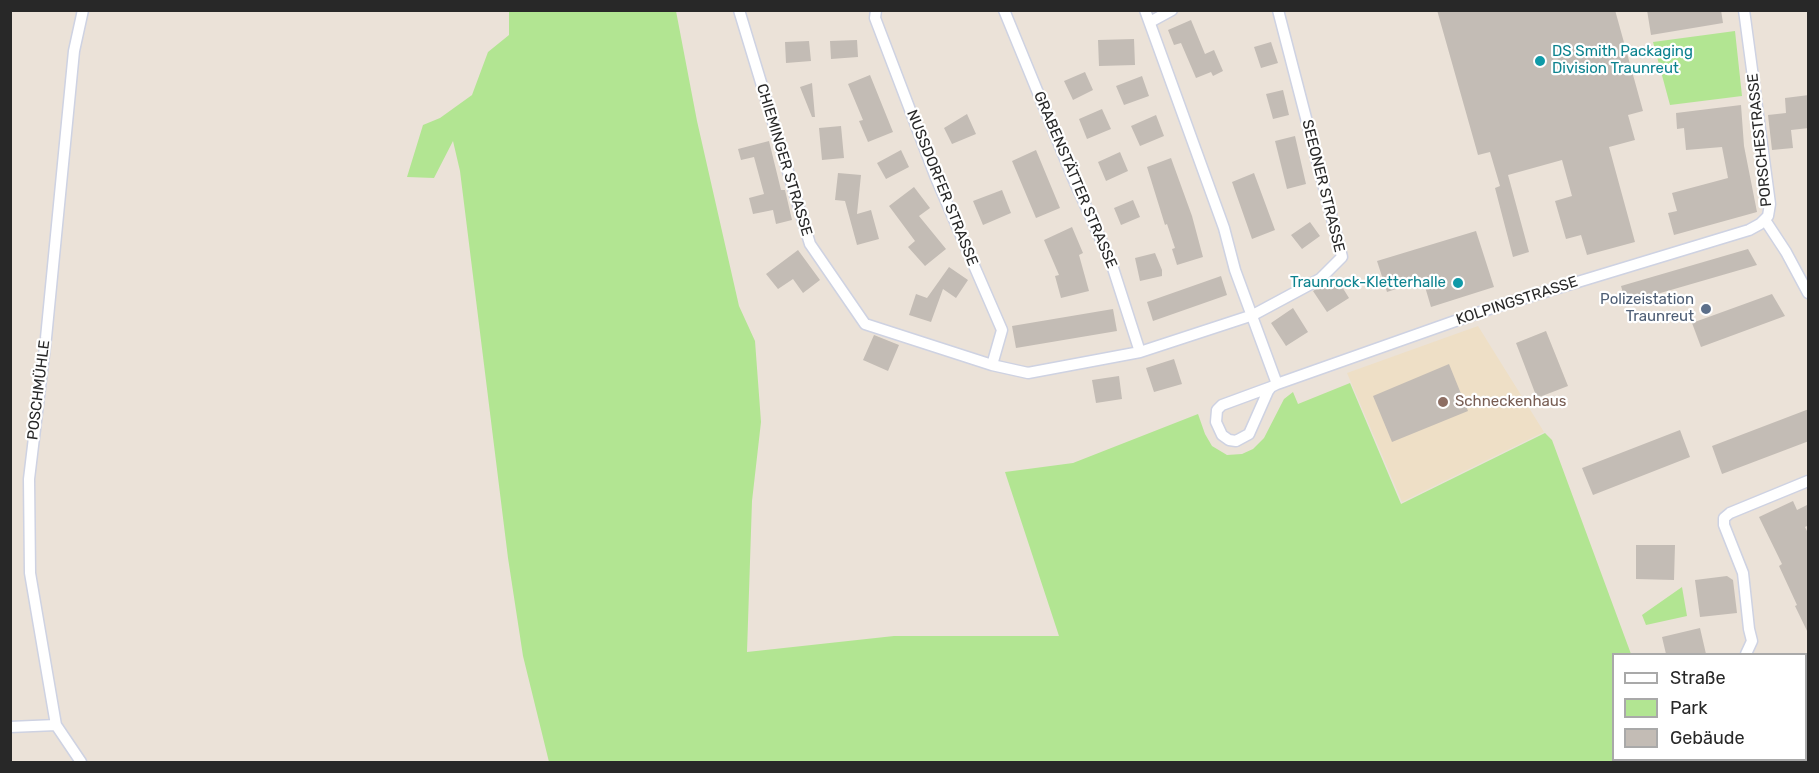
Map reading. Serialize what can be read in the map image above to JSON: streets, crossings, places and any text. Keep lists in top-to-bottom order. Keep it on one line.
{"streets":{"street":["PORSCHESTRASSE","CHIEMINGER STRASSE","GRABENSTÄTTER STRASSE","SEEONER STRASSE","NUSSDORFER STRASSE","KOLPINGSTRASSE","POSCHMÜHLE"]},"crossings":[["PORSCHESTRASSE","KOLPINGSTRASSE"],["CHIEMINGER STRASSE","GRABENSTÄTTER STRASSE"],["CHIEMINGER STRASSE","SEEONER STRASSE"],["CHIEMINGER STRASSE","NUSSDORFER STRASSE"]],"places":["DS Smith Packaging Division Traunreut","Traunrock-Kletterhalle","Polizeistation Traunreut","Schneckenhaus"],"legend":["Straße","Park","Gebäude"]}
